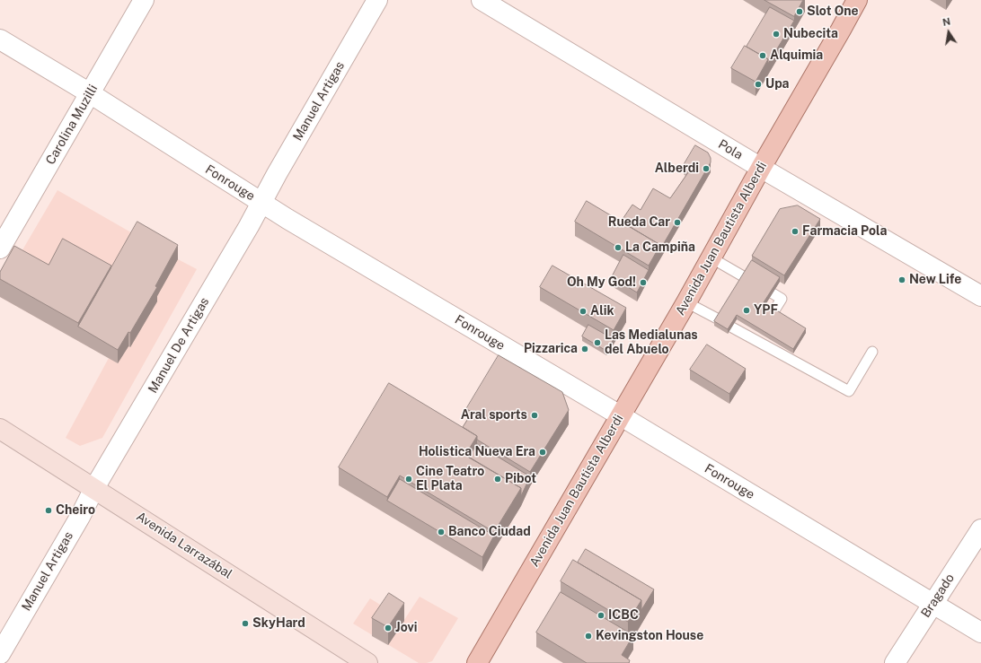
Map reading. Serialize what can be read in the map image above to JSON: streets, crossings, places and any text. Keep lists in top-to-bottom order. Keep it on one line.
{"streets":{"main road":["Avenida Juan Bautista Alberdi"],"street":["Manuel Artigas","Carolina Muzilli","Pola","Fonrouge","Manuel De Artigas","Avenida Larrazábal","Bragado"]},"crossings":[["Manuel Artigas","Fonrouge"],["Manuel Artigas","Manuel De Artigas"],["Manuel Artigas","Avenida Larrazábal"],["Carolina Muzilli","Fonrouge"],["Pola","Avenida Juan Bautista Alberdi"],["Fonrouge","Avenida Juan Bautista Alberdi"],["Fonrouge","Manuel De Artigas"],["Fonrouge","Bragado"],["Manuel De Artigas","Avenida Larrazábal"]],"places":["Slot One","Nubecita","Alquimia","Upa","Alberdi","Rueda Car","Farmacia Pola","La Campiña","New Life","Oh My God!","YPF","Alik","Las Medialunas del Abuelo","Pizzarica","Aral sports","Holistica Nueva Era","Cine Teatro El Plata","Pibot","Cheiro","Banco Ciudad","ICBC","SkyHard","Jovi","Kevingston House"],"north":"top"}
